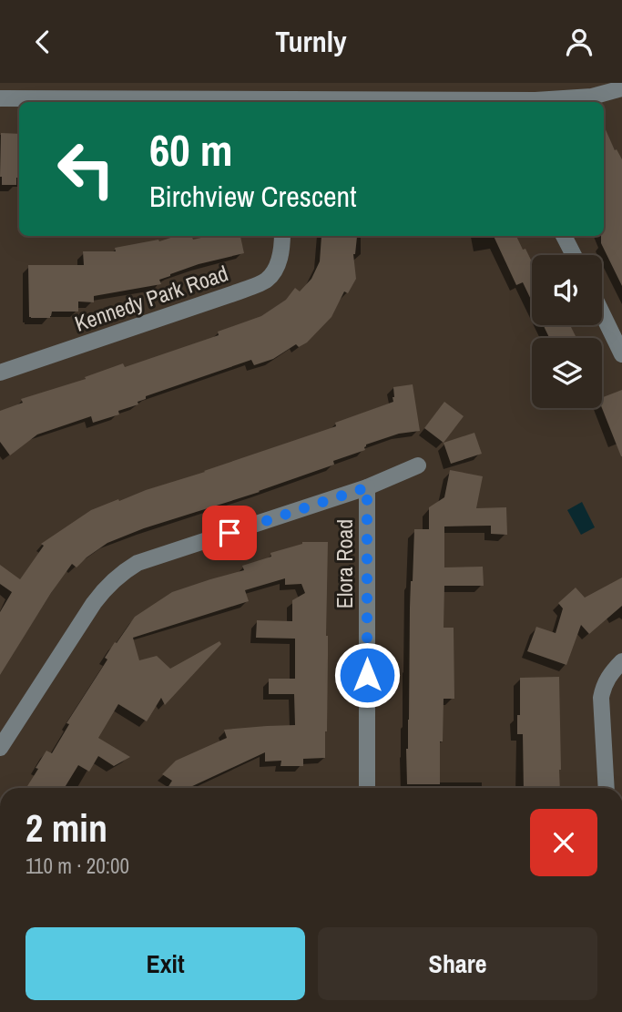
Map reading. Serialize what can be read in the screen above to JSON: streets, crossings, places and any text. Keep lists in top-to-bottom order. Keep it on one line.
{"streets":{"street":["Kennedy Park Road","Elora Road"]},"page":{"header":"Turnly","turn":["60 m","Birchview Crescent"],"heading":["2 min","110 m · 20:00"],"buttons":["Exit","Share"]}}
